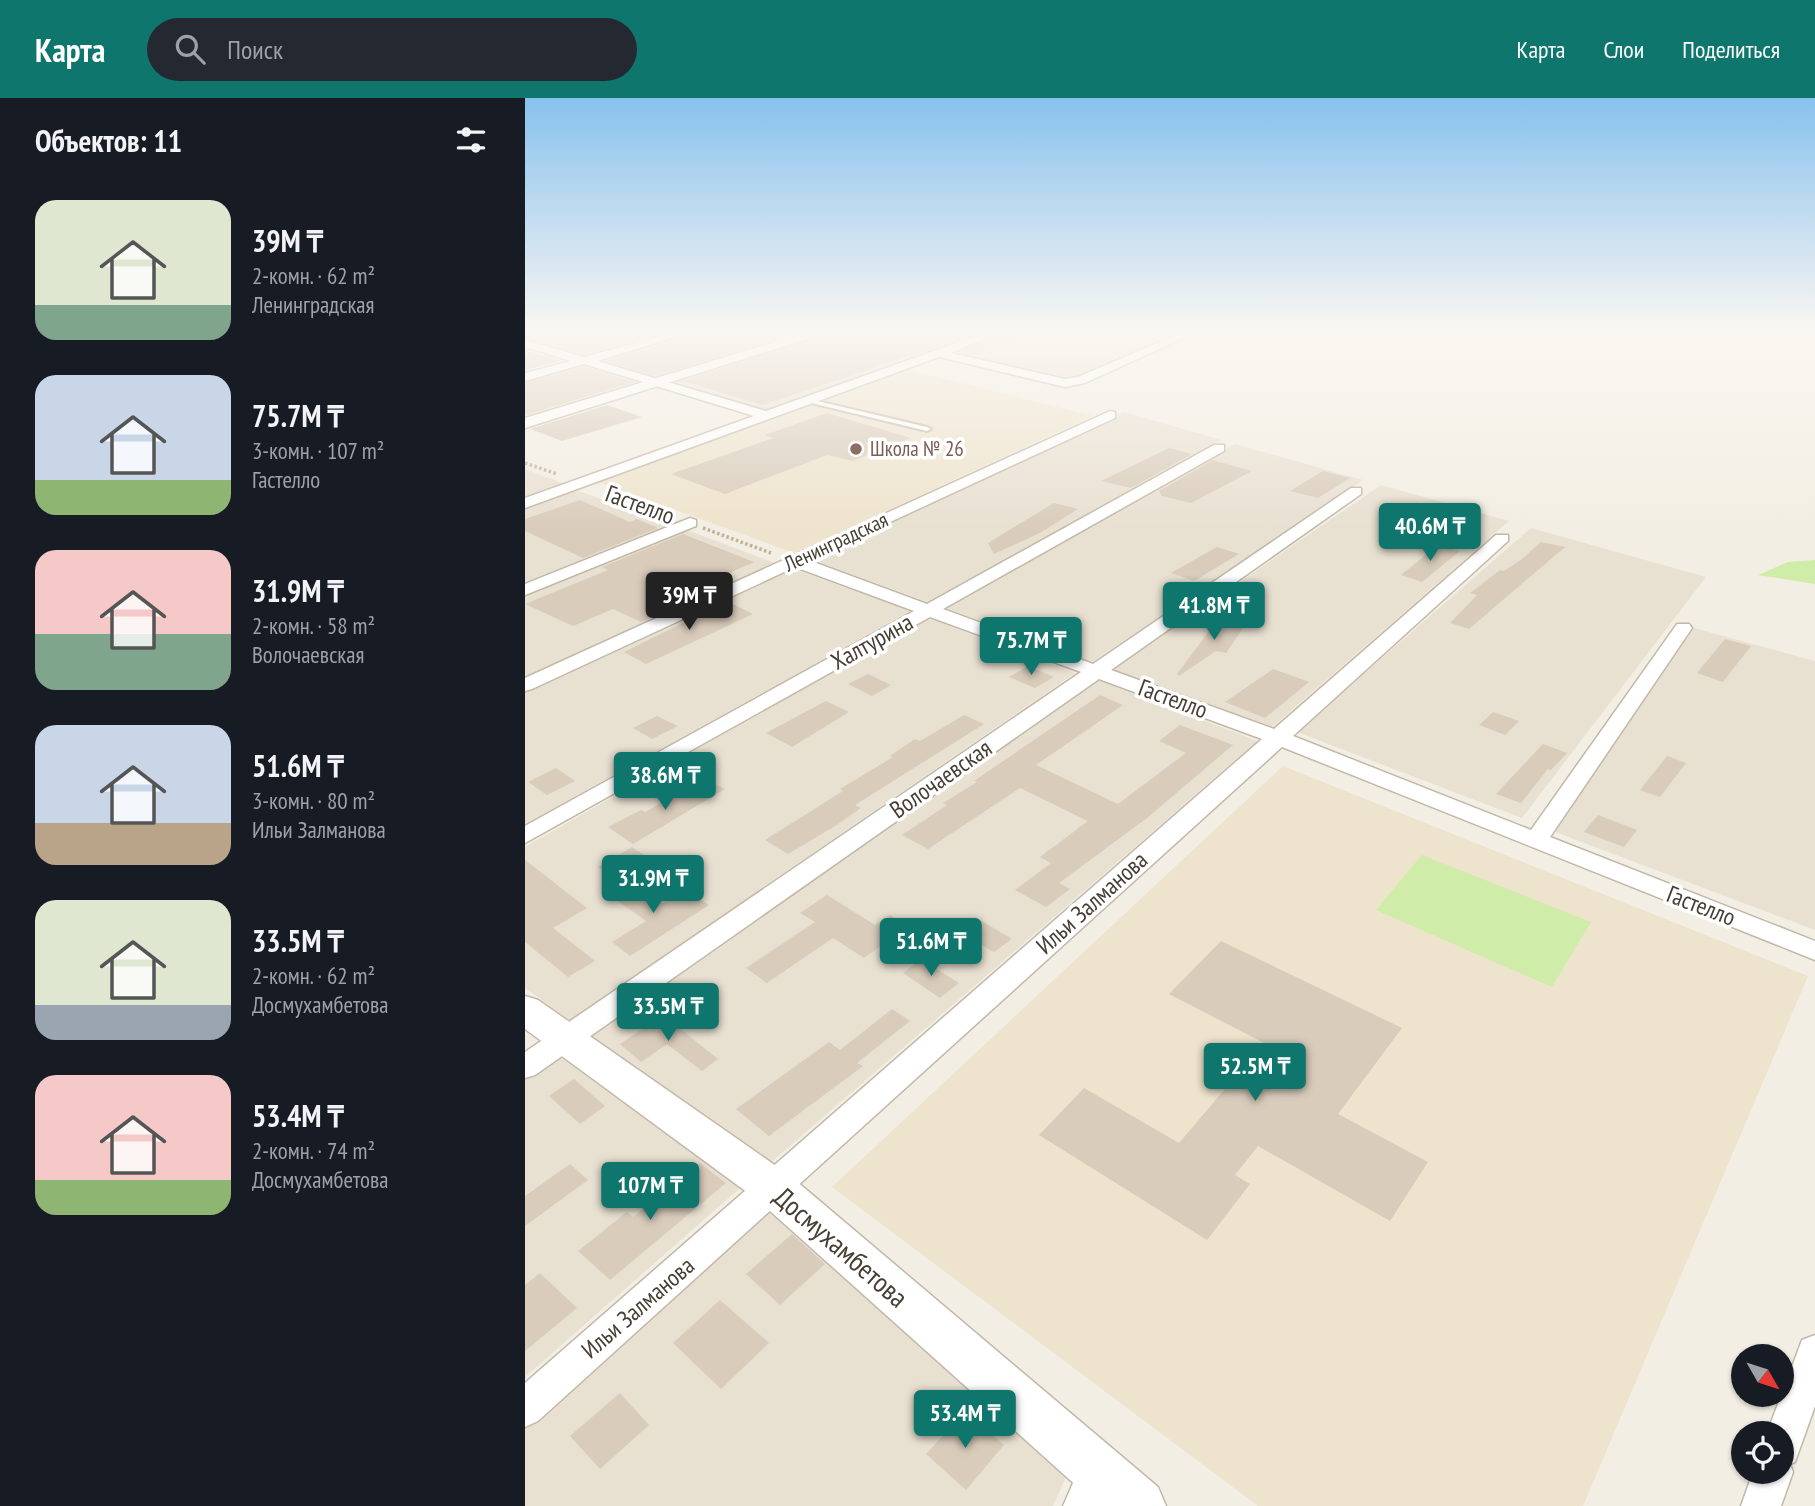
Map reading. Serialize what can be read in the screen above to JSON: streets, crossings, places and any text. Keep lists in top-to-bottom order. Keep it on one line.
{"streets":{"street":["Гастелло","Ленинградская","Халтурина","Волочаевская","Ильи Залманова","Досмухамбетова"]},"crossings":[["Гастелло","Ленинградская"],["Гастелло","Халтурина"],["Гастелло","Волочаевская"],["Гастелло","Ильи Залманова"],["Волочаевская","Досмухамбетова"],["Ильи Залманова","Досмухамбетова"]],"places":["Школа № 26"],"north":"bottom right","page":{"header":"Карта","search":"Поиск","nav":["Карта","Слои","Поделиться"],"heading":"Объектов: 11","list":[{"name":"39M ₸","note":"2-комн. · 62 m² · Ленинградская"},{"name":"75.7M ₸","note":"3-комн. · 107 m² · Гастелло"},{"name":"31.9M ₸","note":"2-комн. · 58 m² · Волочаевская"},{"name":"51.6M ₸","note":"3-комн. · 80 m² · Ильи Залманова"},{"name":"33.5M ₸","note":"2-комн. · 62 m² · Досмухамбетова"},{"name":"53.4M ₸","note":"2-комн. · 74 m² · Досмухамбетова"}],"price":["40.6M ₸","39M ₸","41.8M ₸","75.7M ₸","38.6M ₸","31.9M ₸","51.6M ₸","33.5M ₸","52.5M ₸","107M ₸","53.4M ₸"]}}
